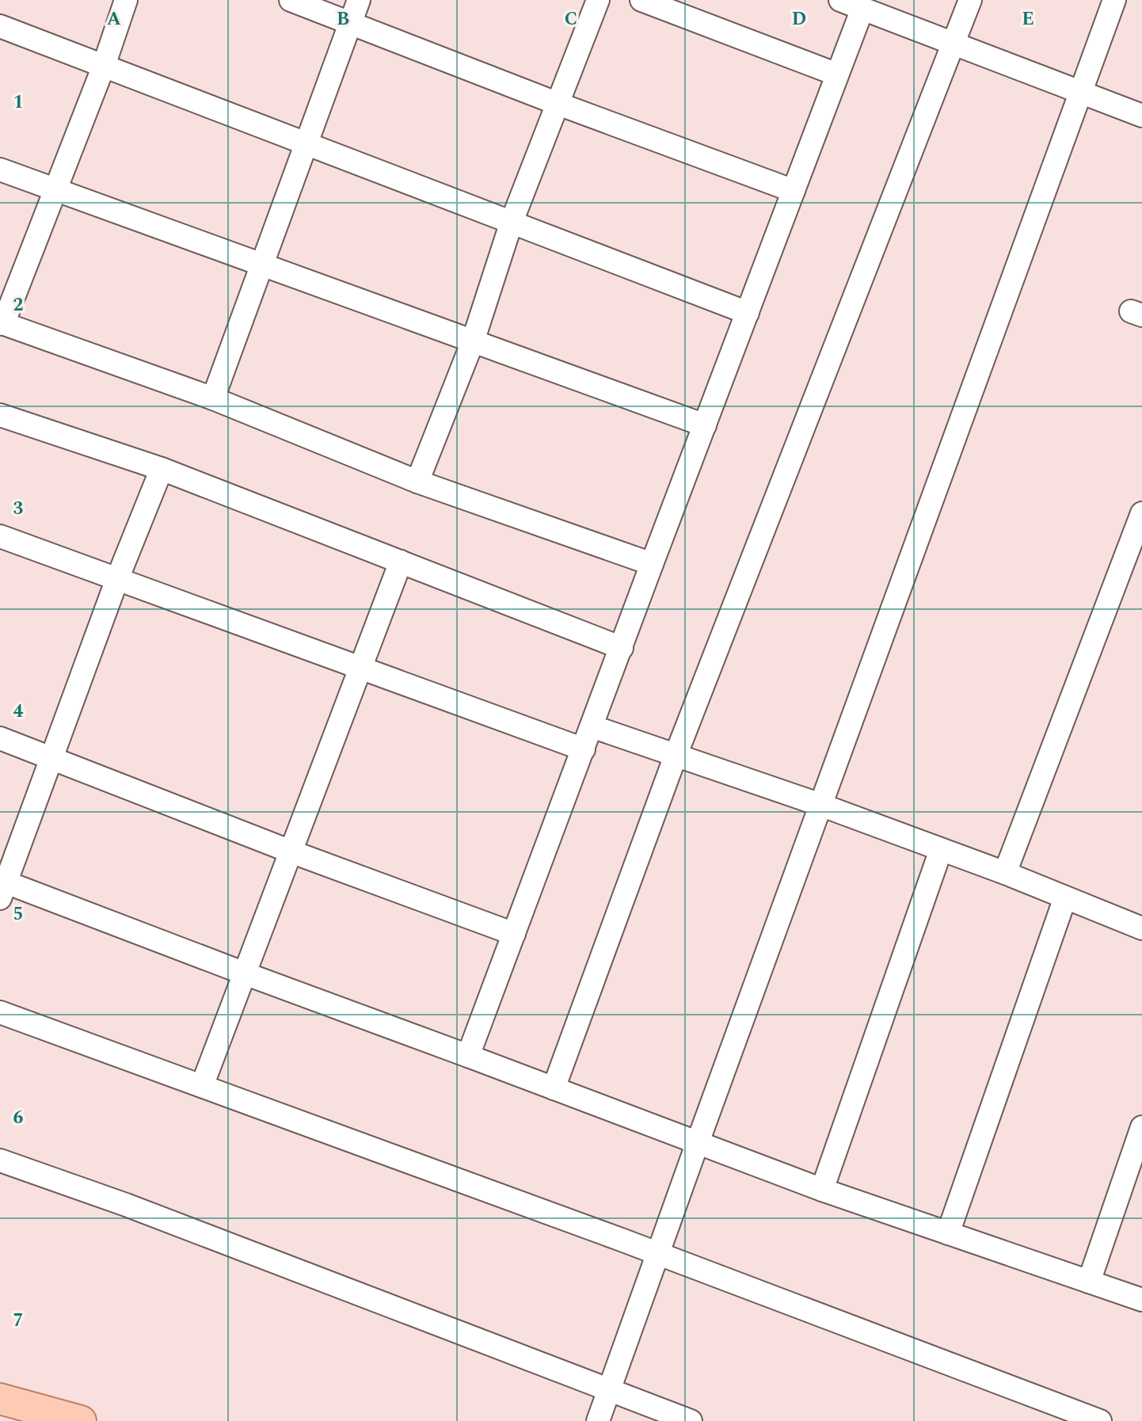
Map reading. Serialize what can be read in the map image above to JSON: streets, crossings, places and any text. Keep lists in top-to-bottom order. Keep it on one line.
{"grid":{"columns":["A","B","C","D","E"],"rows":["1","2","3","4","5","6","7"]}}
